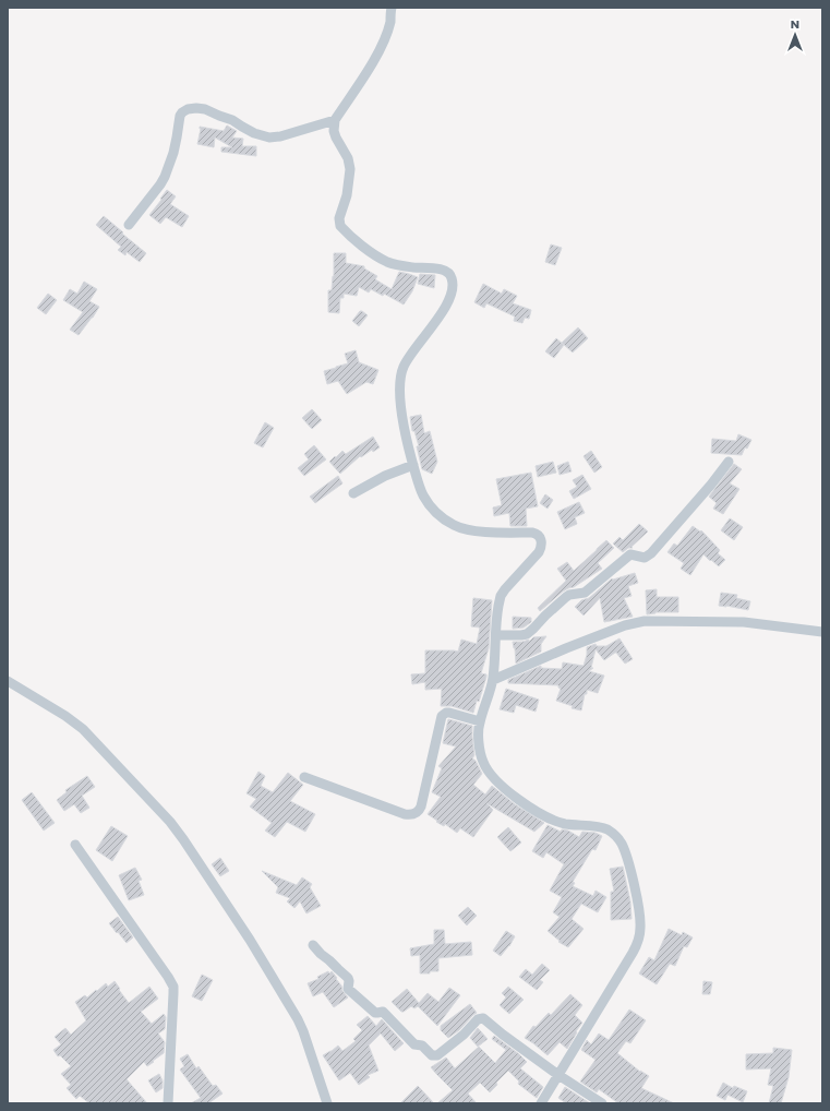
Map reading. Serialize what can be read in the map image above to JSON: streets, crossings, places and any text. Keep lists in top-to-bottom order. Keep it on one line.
{"north":"top"}
